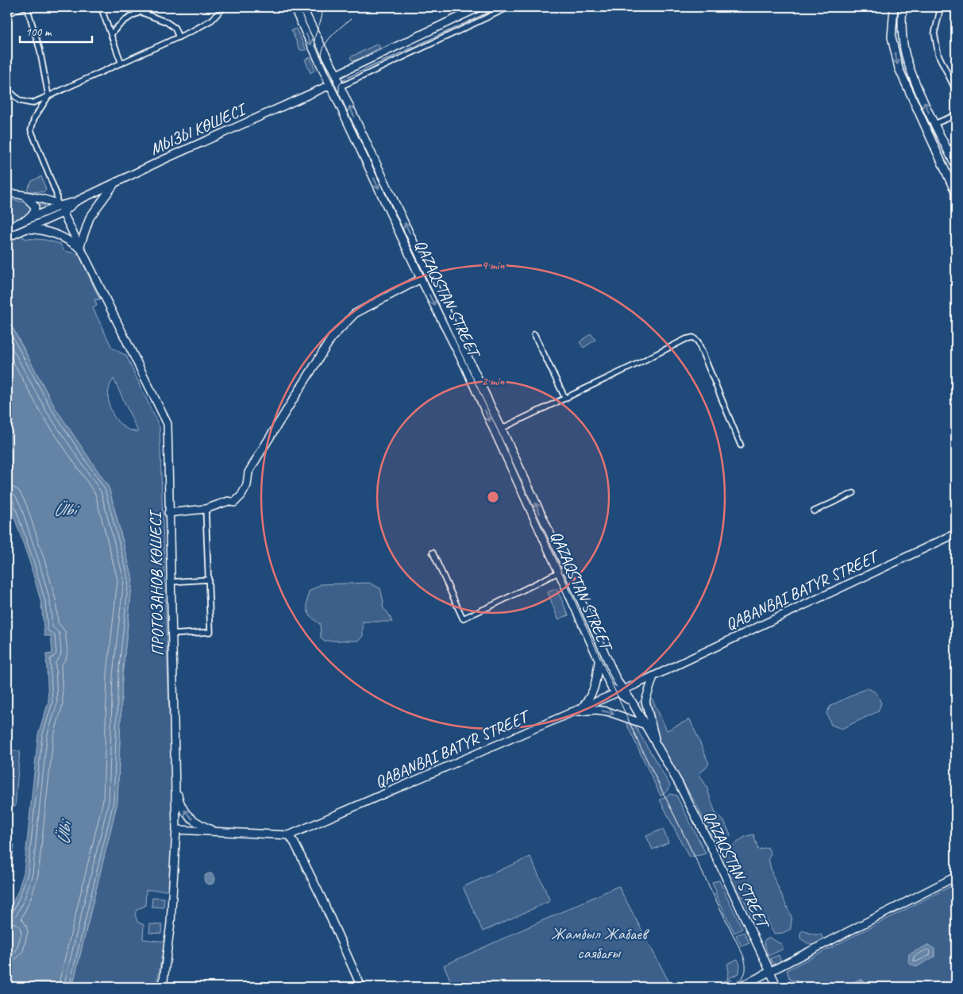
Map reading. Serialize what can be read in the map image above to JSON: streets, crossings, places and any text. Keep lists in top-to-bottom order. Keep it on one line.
{"streets":{"main road":["МЫЗЫ КӨШЕСІ","QAZAQSTAN STREET","ПРОТОЗАНОВ КӨШЕСІ","QABANBAI BATYR STREET"]},"crossings":[["МЫЗЫ КӨШЕСІ","QAZAQSTAN STREET"],["QAZAQSTAN STREET","QABANBAI BATYR STREET"]],"water":["Ülbi"],"parks":["Жамбыл Жабаев саябағы"],"scale_bar":"100 m","rings":["4 min","2 min"]}
